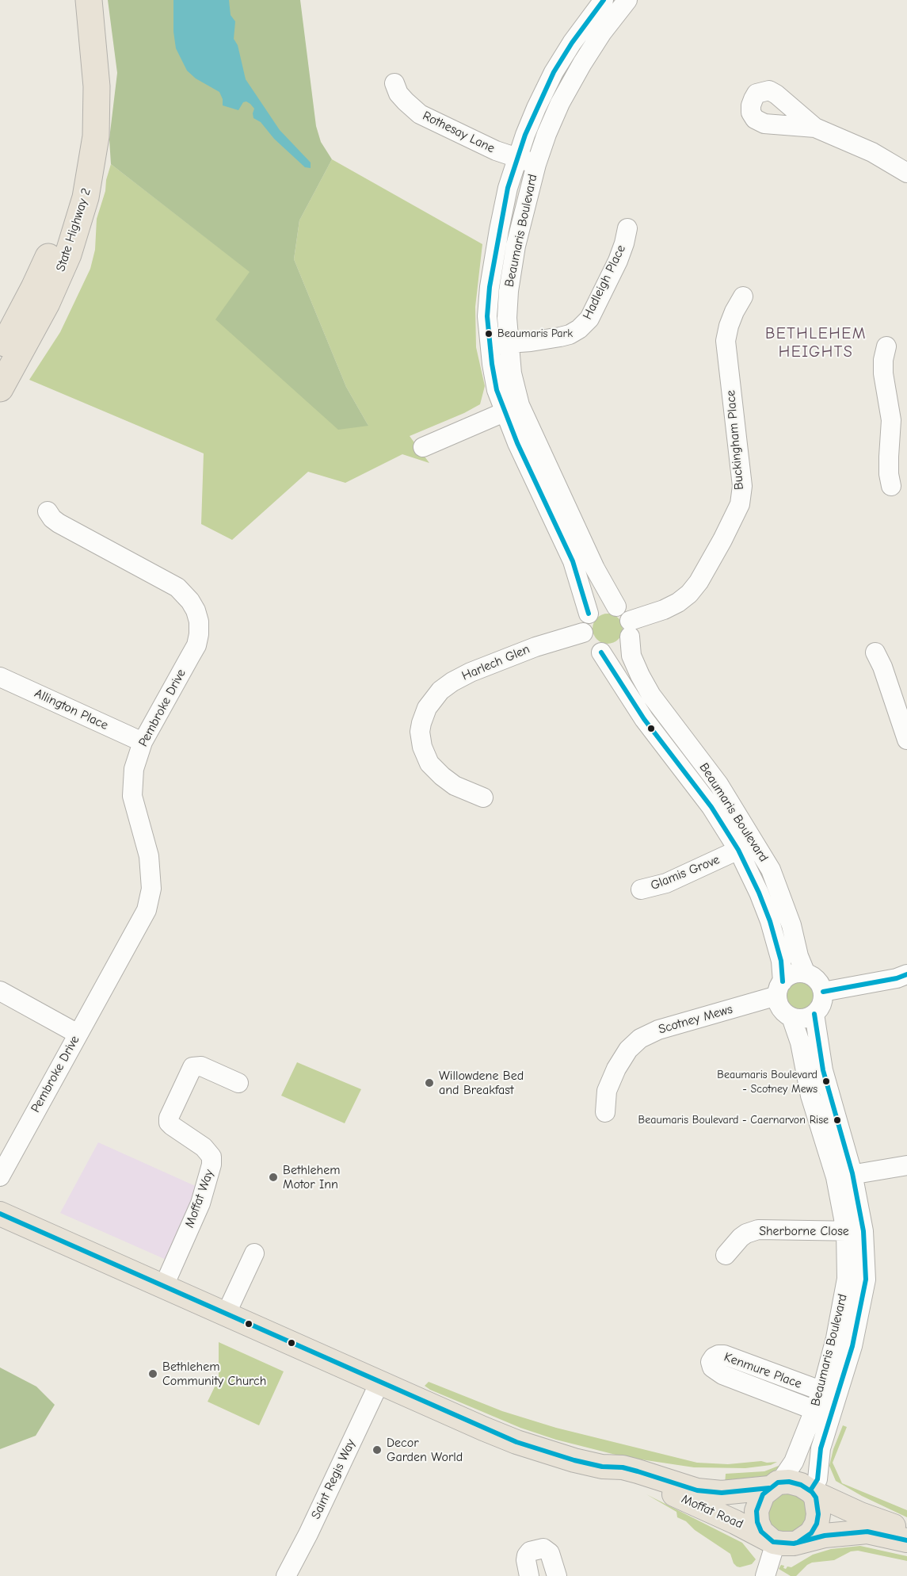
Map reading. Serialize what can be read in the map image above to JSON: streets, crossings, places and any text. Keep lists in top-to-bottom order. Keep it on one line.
{"streets":{"highway":["State Highway 2"],"main road":["Moffat Road"],"street":["Rothesay Lane","Beaumaris Boulevard","Hadleigh Place","Buckingham Place","Harlech Glen","Pembroke Drive","Allington Place","Glamis Grove","Scotney Mews","Moffat Way","Sherborne Close","Kenmure Place","Saint Regis Way"]},"crossings":[["Rothesay Lane","Beaumaris Boulevard"],["Beaumaris Boulevard","Hadleigh Place"],["Beaumaris Boulevard","Buckingham Place"],["Beaumaris Boulevard","Harlech Glen"],["Beaumaris Boulevard","Glamis Grove"],["Beaumaris Boulevard","Scotney Mews"],["Beaumaris Boulevard","Sherborne Close"],["Beaumaris Boulevard","Kenmure Place"],["Beaumaris Boulevard","Moffat Road"],["Buckingham Place","Harlech Glen"],["Pembroke Drive","Allington Place"],["Moffat Way","Moffat Road"],["Saint Regis Way","Moffat Road"]],"districts":["BETHLEHEM HEIGHTS"],"places":["Beaumaris Park","Beaumaris Boulevard - Scotney Mews","Willowdene Bed and Breakfast","Beaumaris Boulevard - Caernarvon Rise","Bethlehem Motor Inn","Bethlehem Community Church","Decor Garden World"]}
